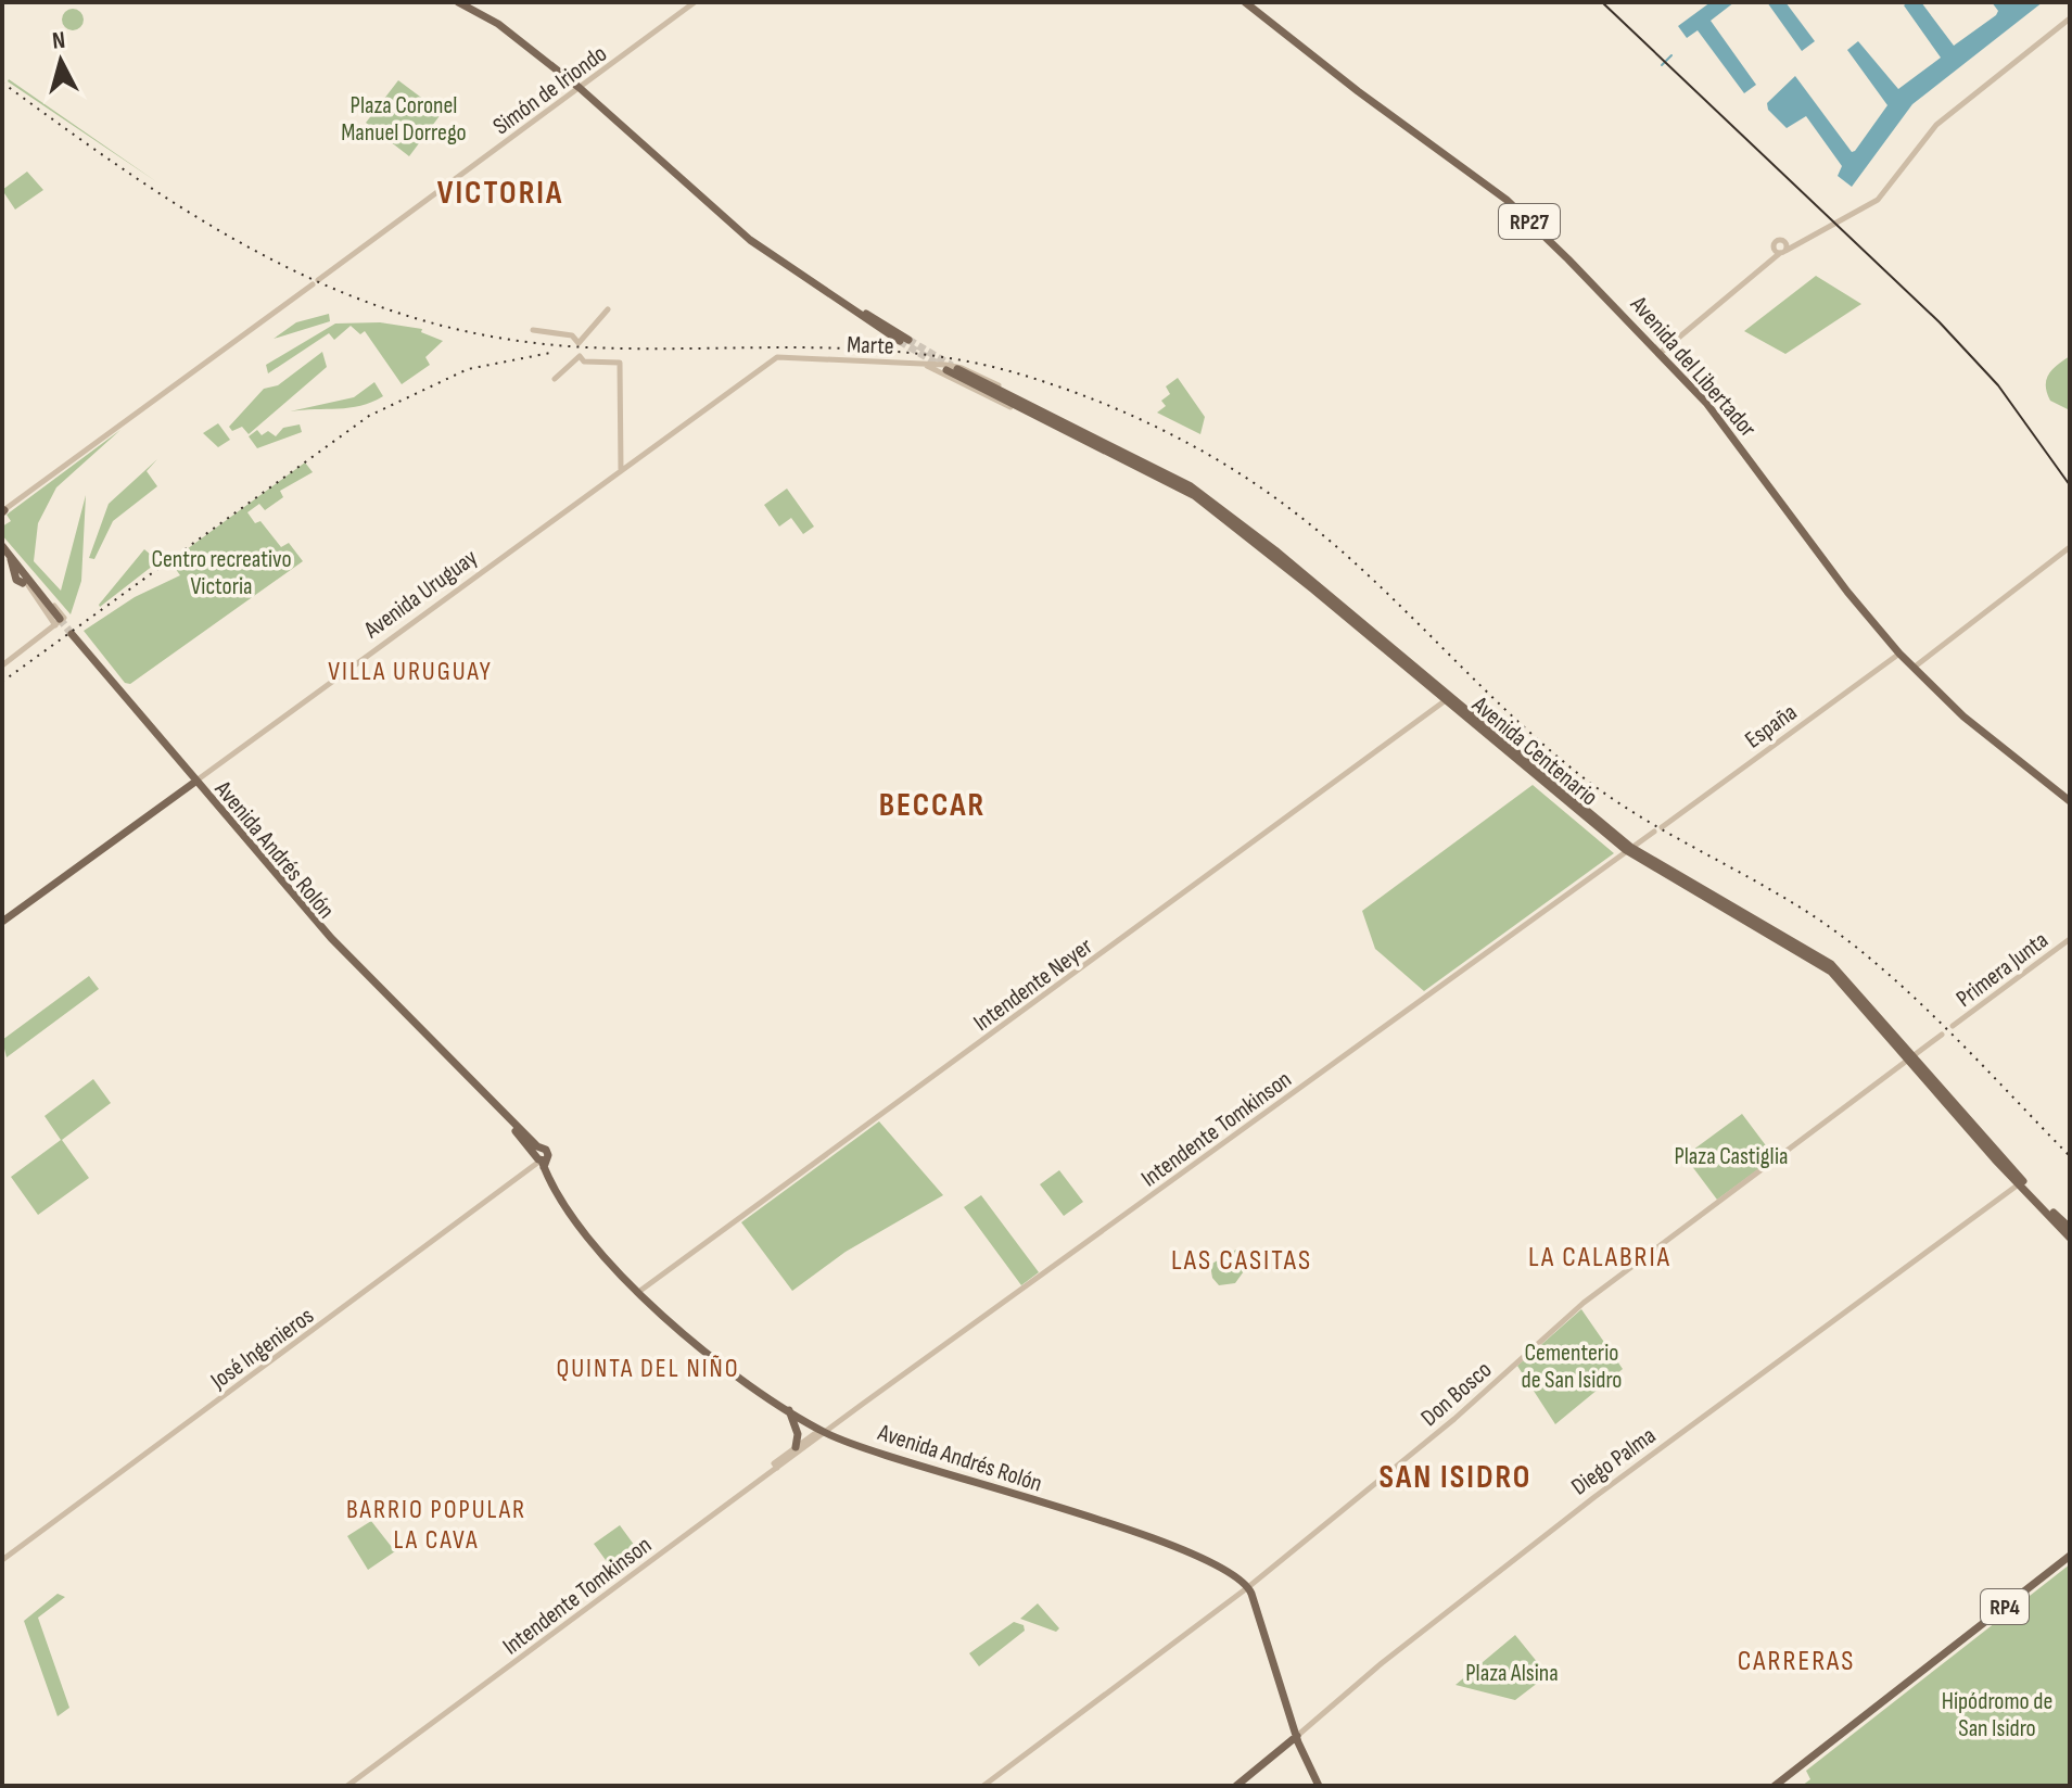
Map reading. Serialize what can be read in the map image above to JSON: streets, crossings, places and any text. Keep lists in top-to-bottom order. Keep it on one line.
{"streets":{"main road":["RP27","Avenida del Libertador","Avenida Uruguay","Avenida Centenario","Avenida Andrés Rolón","Diego Palma","RP4"],"street":["Simón de Iriondo","Marte","España","Primera Junta","Intendente Neyer","Intendente Tomkinson","José Ingenieros","Don Bosco"]},"crossings":[["Marte","Avenida Uruguay"],["Avenida del Libertador","España"],["Avenida Uruguay","Avenida Andrés Rolón"],["Avenida Centenario","Primera Junta"],["Avenida Centenario","Intendente Neyer"],["Avenida Centenario","Intendente Tomkinson"],["Avenida Centenario","Don Bosco"],["Avenida Centenario","Diego Palma"],["Avenida Andrés Rolón","Intendente Neyer"],["Avenida Andrés Rolón","Intendente Tomkinson"],["Avenida Andrés Rolón","José Ingenieros"],["Avenida Andrés Rolón","Don Bosco"],["Primera Junta","Don Bosco"]],"districts":["VICTORIA","VILLA URUGUAY","BECCAR","LA CALABRIA","LAS CASITAS","QUINTA DEL NIÑO","SAN ISIDRO","BARRIO POPULAR LA CAVA","CARRERAS"],"parks":["Plaza Coronel Manuel Dorrego","Centro recreativo Victoria","Plaza Castiglia","Cementerio de San Isidro","Plaza Alsina","Hipódromo de San Isidro"],"north":"top"}
